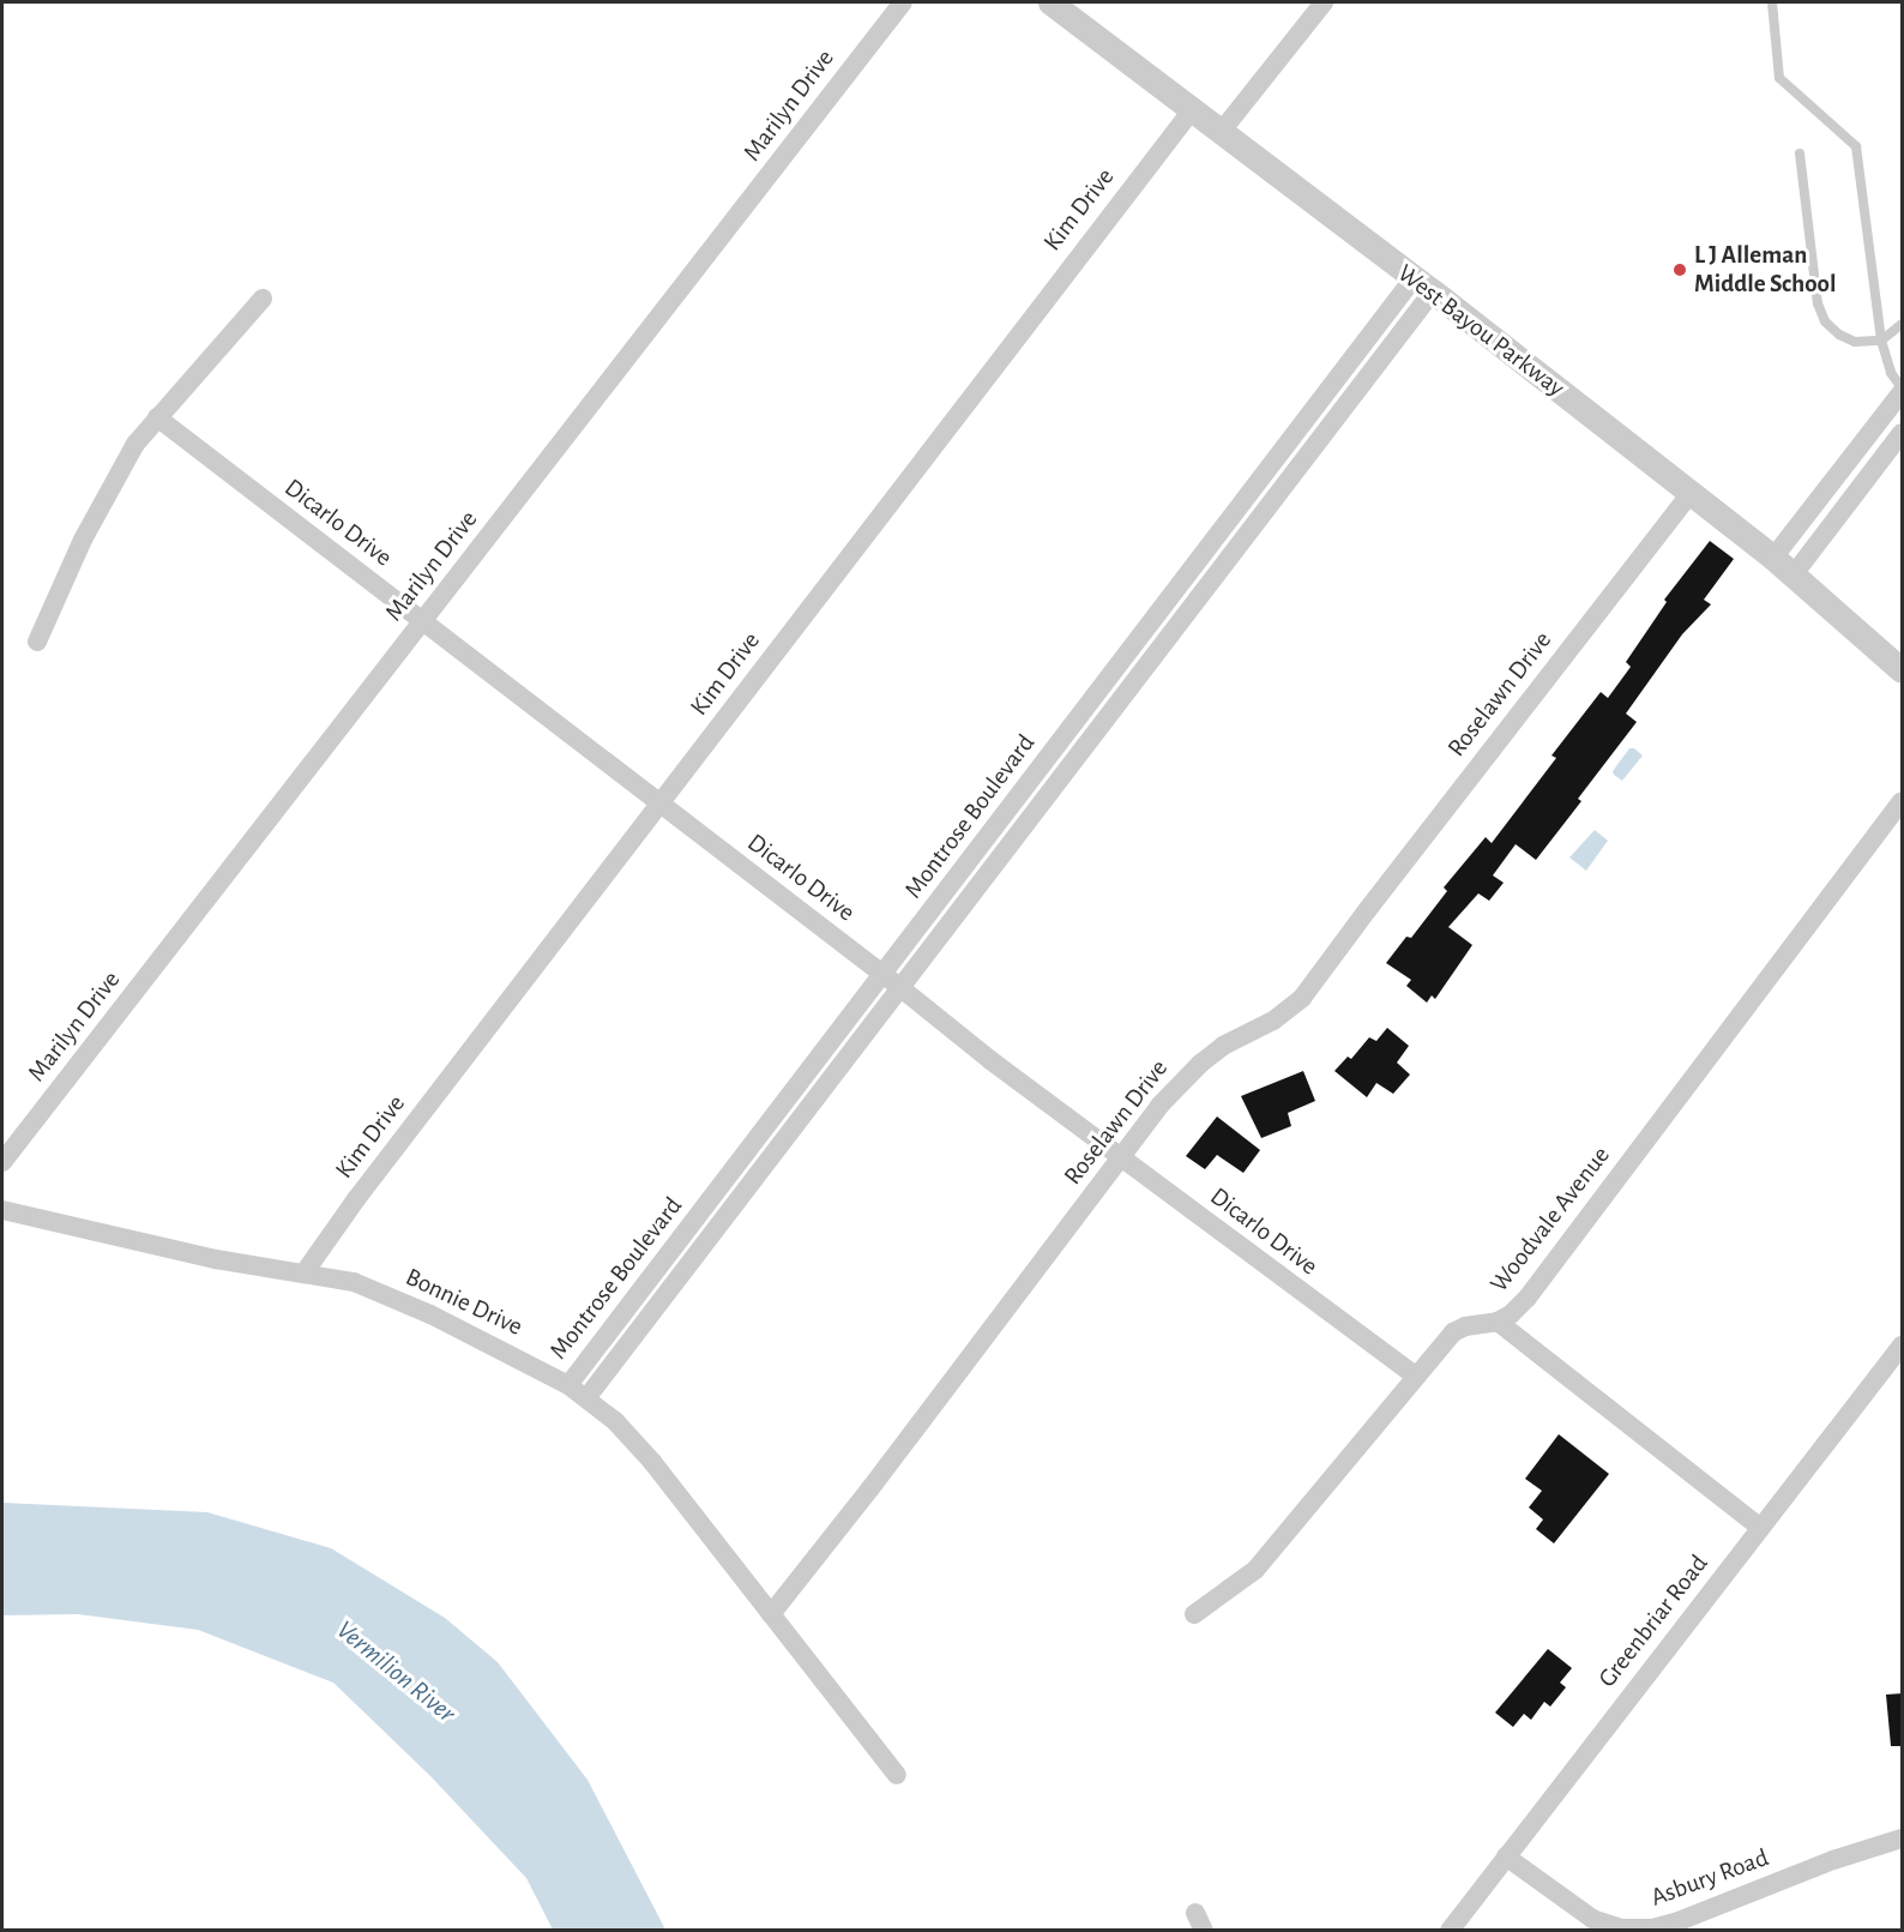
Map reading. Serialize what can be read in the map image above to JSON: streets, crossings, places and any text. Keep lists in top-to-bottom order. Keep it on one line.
{"streets":{"street":["Marilyn Drive","Kim Drive","West Bayou Parkway","Dicarlo Drive","Roselawn Drive","Montrose Boulevard","Woodvale Avenue","Bonnie Drive","Greenbriar Road","Asbury Road"]},"crossings":[["Marilyn Drive","Dicarlo Drive"],["Kim Drive","West Bayou Parkway"],["Kim Drive","Dicarlo Drive"],["Kim Drive","Bonnie Drive"],["West Bayou Parkway","Roselawn Drive"],["West Bayou Parkway","Montrose Boulevard"],["Dicarlo Drive","Roselawn Drive"],["Dicarlo Drive","Montrose Boulevard"],["Dicarlo Drive","Woodvale Avenue"],["Roselawn Drive","Bonnie Drive"],["Montrose Boulevard","Bonnie Drive"],["Greenbriar Road","Asbury Road"]],"water":["Vermilion River"],"places":["L J Alleman Middle School"]}
